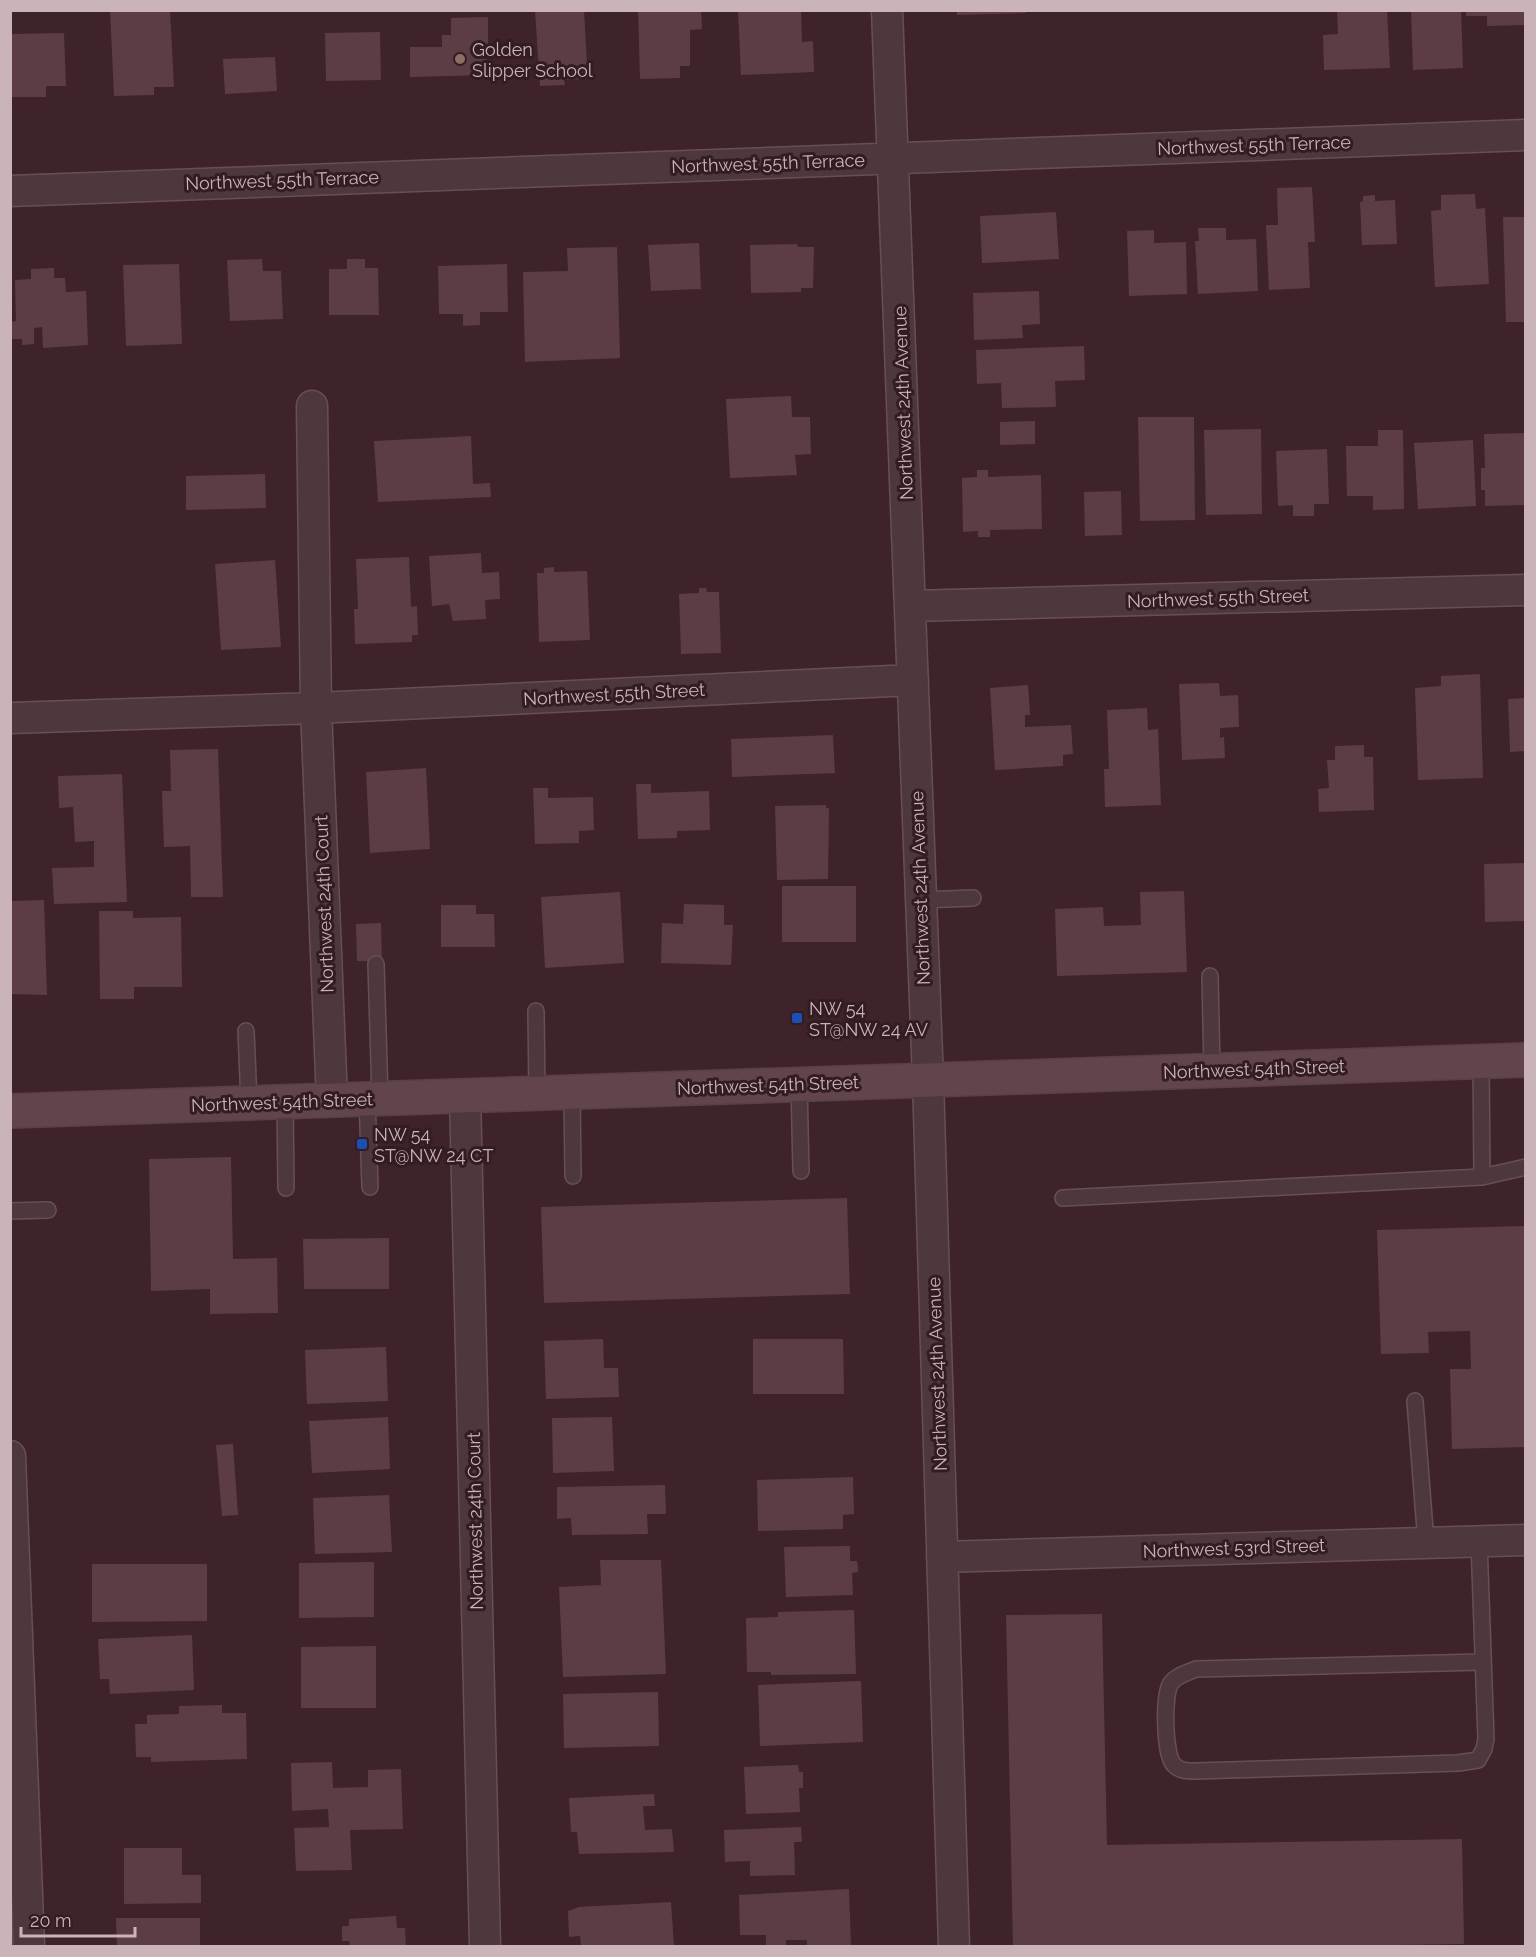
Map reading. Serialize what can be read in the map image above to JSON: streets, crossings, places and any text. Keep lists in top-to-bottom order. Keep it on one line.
{"streets":{"main road":["Northwest 54th Street"],"street":["Northwest 55th Terrace","Northwest 24th Avenue","Northwest 55th Street","Northwest 24th Court","Northwest 53rd Street"]},"crossings":[["Northwest 55th Terrace","Northwest 24th Avenue"],["Northwest 24th Avenue","Northwest 55th Street"],["Northwest 24th Avenue","Northwest 54th Street"],["Northwest 24th Avenue","Northwest 53rd Street"],["Northwest 55th Street","Northwest 24th Court"],["Northwest 24th Court","Northwest 54th Street"]],"places":{"other":["Golden Slipper School"],"transit":["NW 54 ST@NW 24 AV","NW 54 ST@NW 24 CT"]},"scale_bar":"20 m"}
